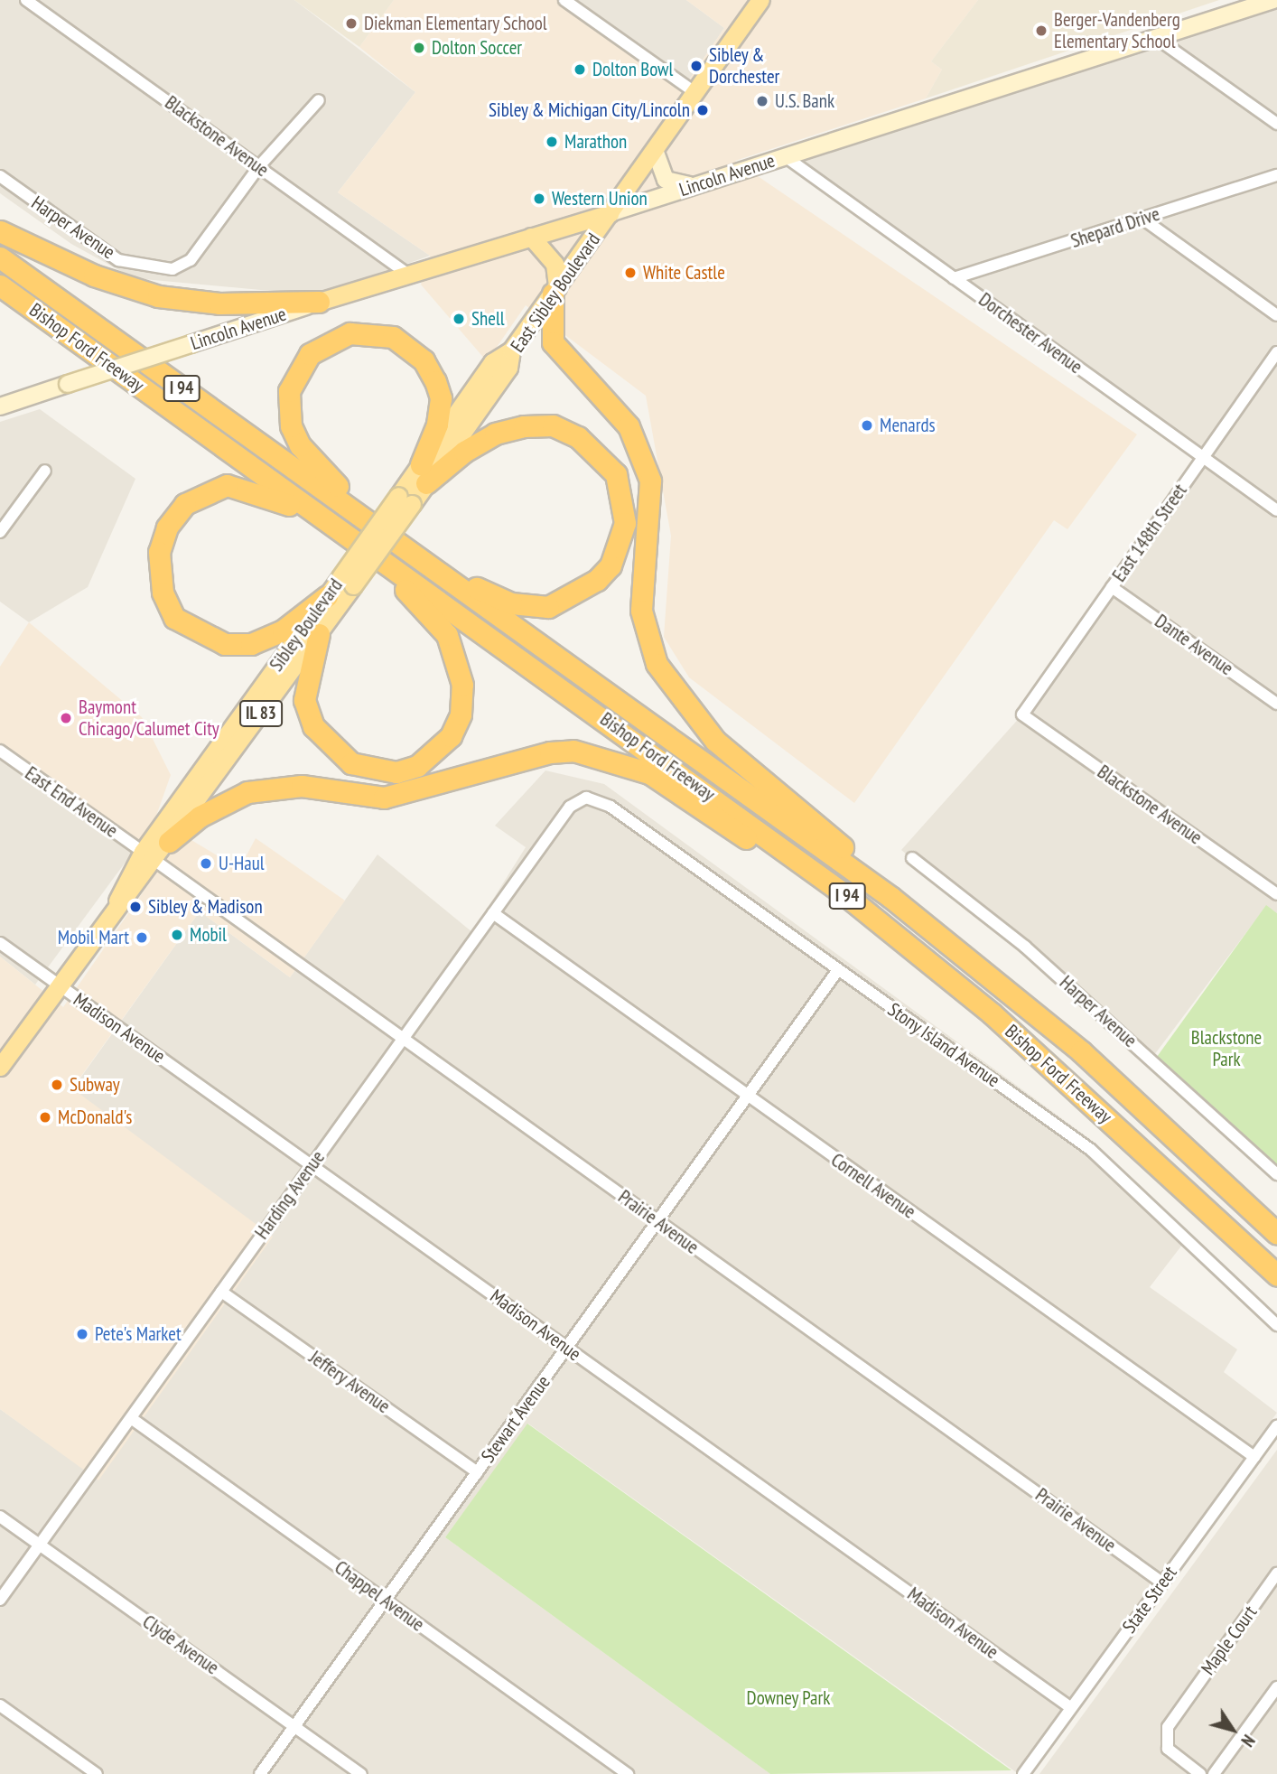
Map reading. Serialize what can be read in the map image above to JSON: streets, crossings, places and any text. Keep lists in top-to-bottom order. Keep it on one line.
{"streets":{"highway":["Bishop Ford Freeway","I 94"],"main road":["Lincoln Avenue","East Sibley Boulevard","Sibley Boulevard","IL 83"],"street":["Blackstone Avenue","Harper Avenue","Shepard Drive","Dorchester Avenue","East 148th Street","Dante Avenue","East End Avenue","Madison Avenue","Stony Island Avenue","Cornell Avenue","Harding Avenue","Prairie Avenue","Jeffery Avenue","Stewart Avenue","Chappel Avenue","State Street","Maple Court","Clyde Avenue"]},"crossings":[["Blackstone Avenue","Lincoln Avenue"],["Blackstone Avenue","Harper Avenue"],["Blackstone Avenue","East 148th Street"],["Lincoln Avenue","East Sibley Boulevard"],["Lincoln Avenue","Dorchester Avenue"],["Shepard Drive","Dorchester Avenue"],["East Sibley Boulevard","IL 83"],["Dorchester Avenue","East 148th Street"],["East 148th Street","Dante Avenue"],["Sibley Boulevard","IL 83"],["Sibley Boulevard","East End Avenue"],["Sibley Boulevard","Madison Avenue"],["Sibley Boulevard","Prairie Avenue"],["East End Avenue","Prairie Avenue"],["Madison Avenue","Harding Avenue"],["Madison Avenue","Stewart Avenue"],["Madison Avenue","State Street"],["Stony Island Avenue","Harding Avenue"],["Stony Island Avenue","Stewart Avenue"],["Cornell Avenue","Harding Avenue"],["Cornell Avenue","Stewart Avenue"],["Cornell Avenue","State Street"],["Harding Avenue","Prairie Avenue"],["Harding Avenue","Jeffery Avenue"],["Harding Avenue","Chappel Avenue"],["Harding Avenue","Clyde Avenue"],["Prairie Avenue","Stewart Avenue"],["Prairie Avenue","State Street"],["Jeffery Avenue","Stewart Avenue"],["Stewart Avenue","Chappel Avenue"],["Stewart Avenue","Clyde Avenue"]],"parks":["Blackstone Park","Downey Park"],"places":["Diekman Elementary School","Berger-Vandenberg Elementary School","Dolton Soccer","Sibley & Dorchester","Dolton Bowl","U.S. Bank","Sibley & Michigan City/Lincoln","Marathon","Western Union","White Castle","Shell","Menards","Baymont Chicago/Calumet City","U-Haul","Sibley & Madison","Mobil","Mobil Mart","Subway","McDonald's","Pete's Market"],"north":"bottom right"}
